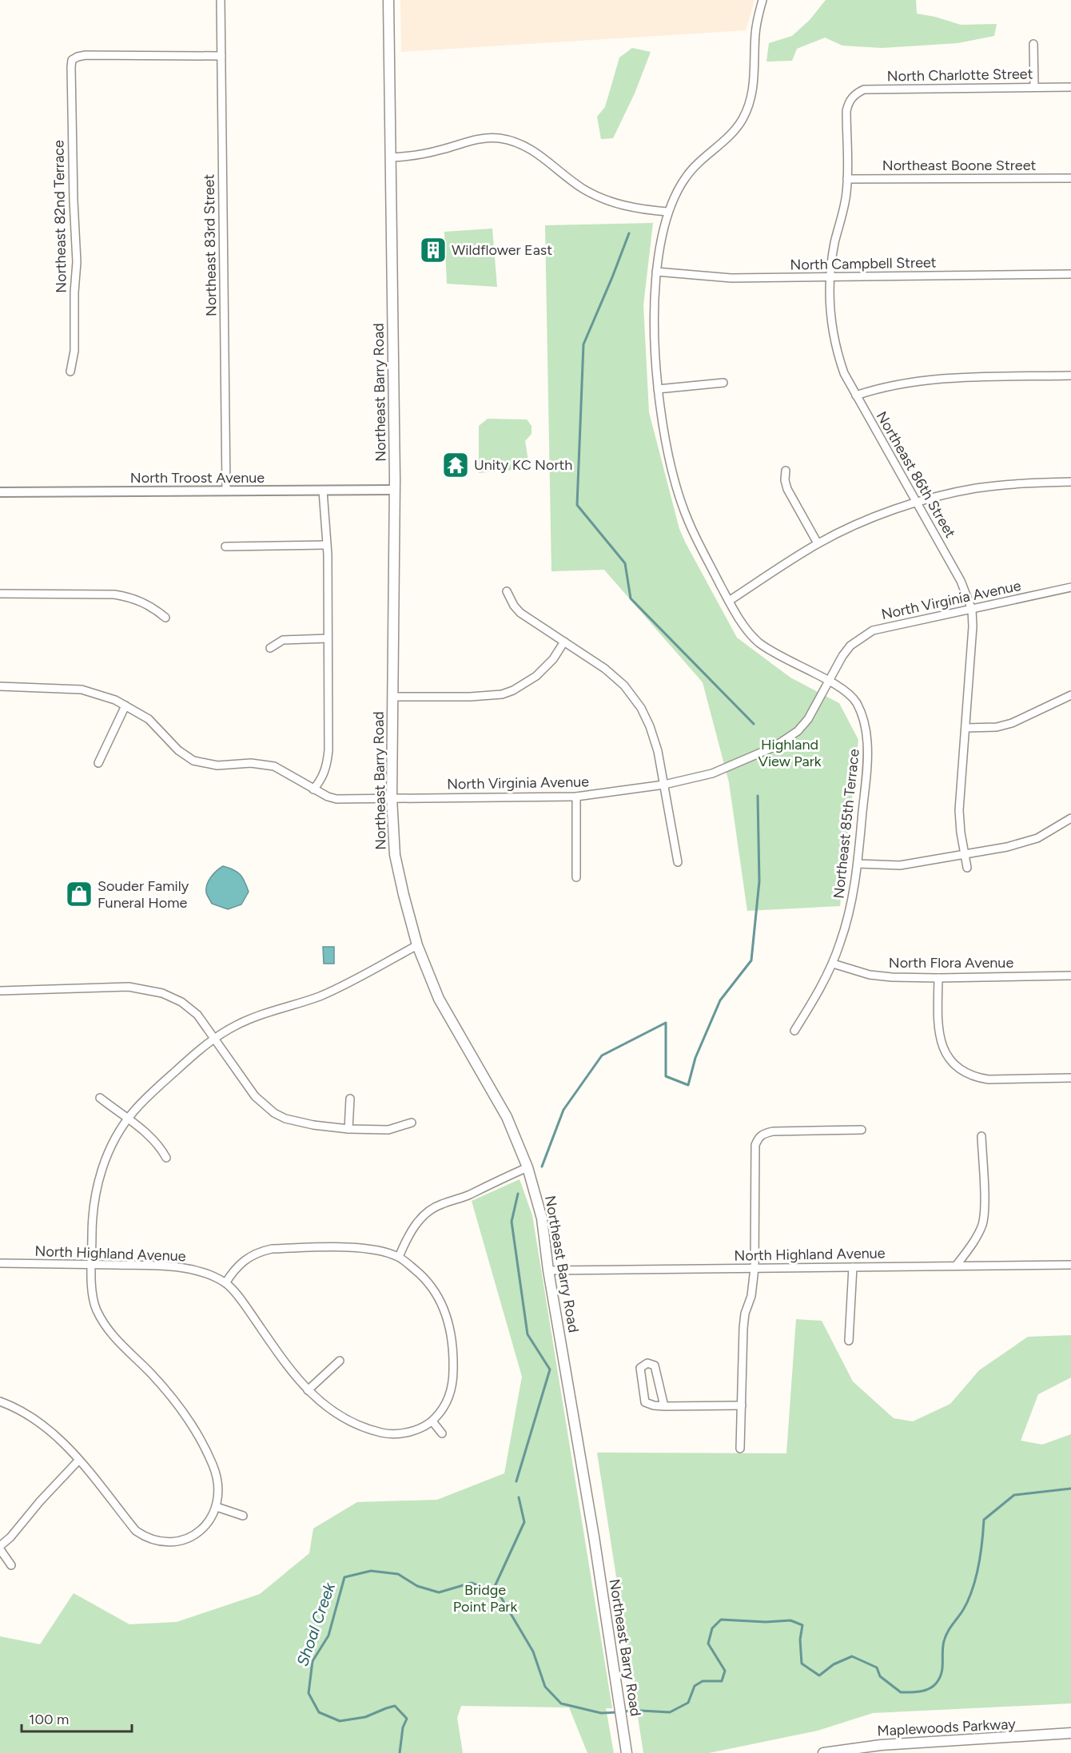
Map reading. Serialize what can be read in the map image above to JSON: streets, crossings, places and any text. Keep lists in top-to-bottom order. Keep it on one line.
{"streets":{"main road":["Northeast Barry Road","Maplewoods Parkway"],"street":["North Charlotte Street","Northeast Boone Street","Northeast 82nd Terrace","Northeast 83rd Street","North Campbell Street","Northeast 86th Street","North Troost Avenue","North Virginia Avenue","Northeast 85th Terrace","North Flora Avenue","North Highland Avenue"]},"crossings":[["North Charlotte Street","Northeast 86th Street"],["Northeast Boone Street","Northeast 86th Street"],["Northeast 82nd Terrace","Northeast 83rd Street"],["Northeast 83rd Street","North Troost Avenue"],["North Campbell Street","Northeast 86th Street"],["North Campbell Street","Northeast 85th Terrace"],["Northeast Barry Road","North Troost Avenue"],["Northeast Barry Road","North Virginia Avenue"],["Northeast Barry Road","North Highland Avenue"],["Northeast 86th Street","North Virginia Avenue"],["North Virginia Avenue","Northeast 85th Terrace"],["Northeast 85th Terrace","North Flora Avenue"]],"water":["Shoal Creek"],"parks":["Highland View Park","Bridge Point Park"],"places":{"building":["Wildflower East"],"temple":["Unity KC North"],"shop":["Souder Family Funeral Home"]},"scale_bar":"100 m"}
